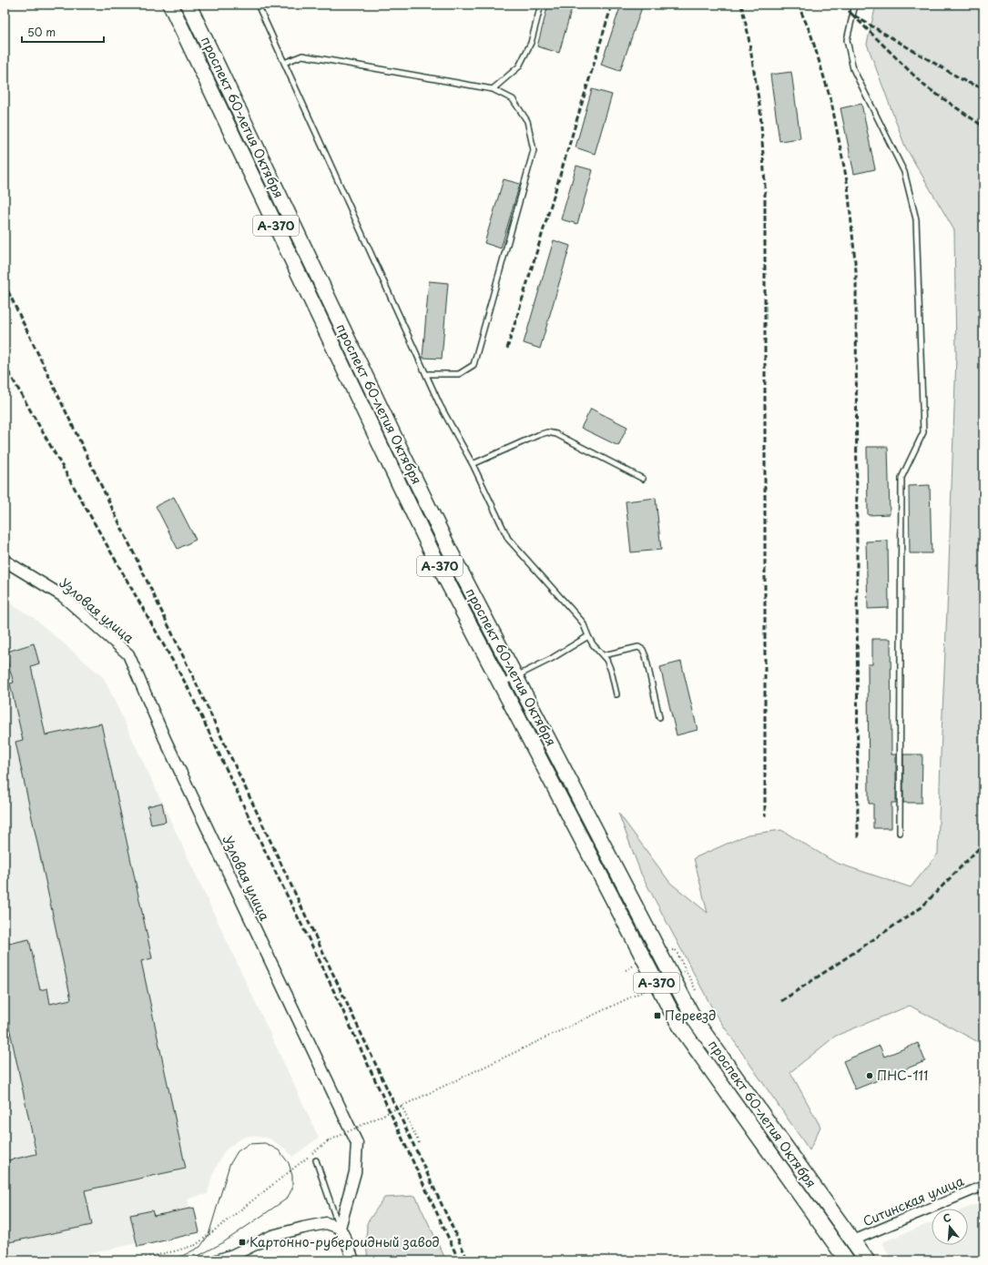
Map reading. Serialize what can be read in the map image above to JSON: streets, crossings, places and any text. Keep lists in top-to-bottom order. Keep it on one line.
{"streets":{"highway":["проспект 60-летия Октября","А-370"],"street":["Узловая улица","Ситинская улица"]},"crossings":[["проспект 60-летия Октября","Ситинская улица"]],"places":{"transit":["Переезд","Картонно-рубероидный завод"],"other":["ПНС-111"]},"scale_bar":"50 m","north":"top"}
